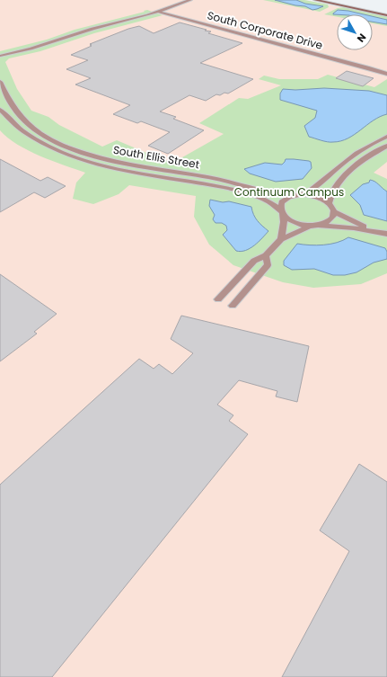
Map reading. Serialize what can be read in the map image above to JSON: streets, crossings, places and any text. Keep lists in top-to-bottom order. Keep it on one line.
{"streets":{"street":["South Corporate Drive","South Ellis Street"]},"parks":["Continuum Campus"],"north":"bottom right"}
